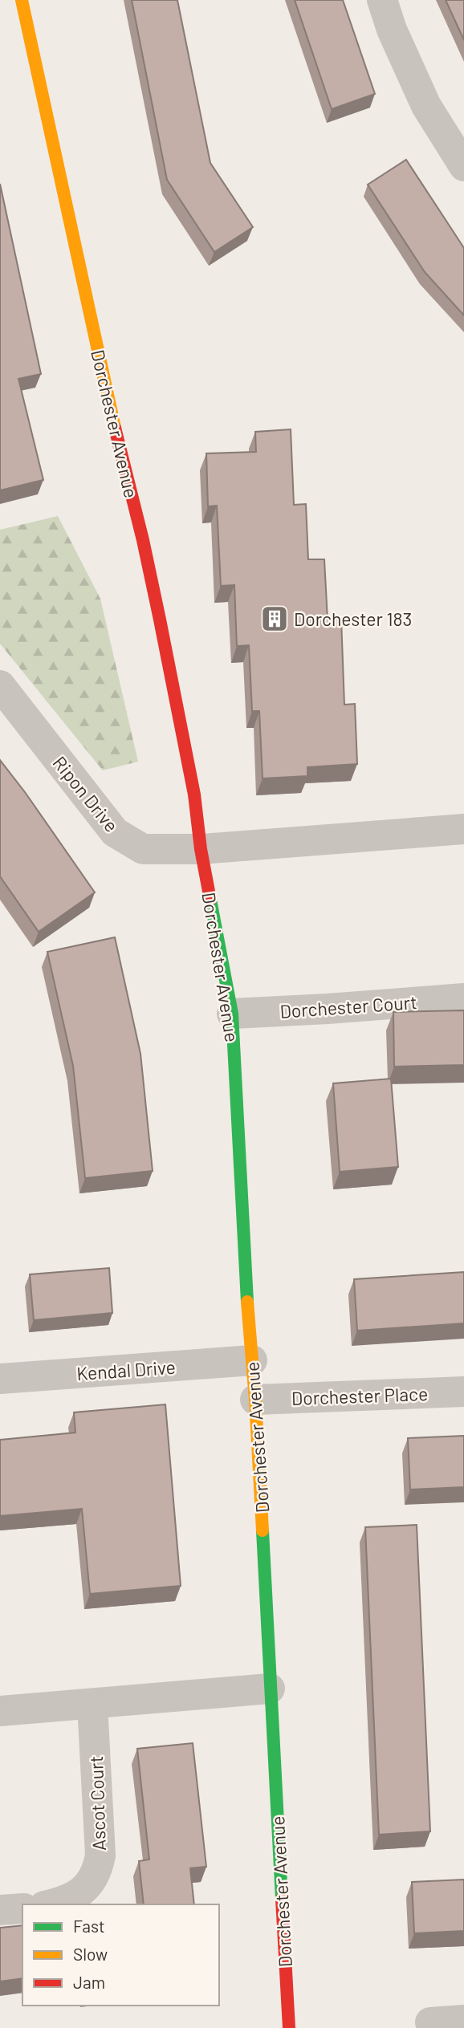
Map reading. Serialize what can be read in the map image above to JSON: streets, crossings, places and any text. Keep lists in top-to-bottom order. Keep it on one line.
{"streets":{"street":["Dorchester Avenue","Ripon Drive","Dorchester Court","Kendal Drive","Dorchester Place","Ascot Court"]},"crossings":[["Dorchester Avenue","Ripon Drive"],["Dorchester Avenue","Dorchester Court"],["Dorchester Avenue","Kendal Drive"],["Dorchester Avenue","Dorchester Place"]],"places":{"building":["Dorchester 183"]},"legend":["Fast","Slow","Jam"]}
